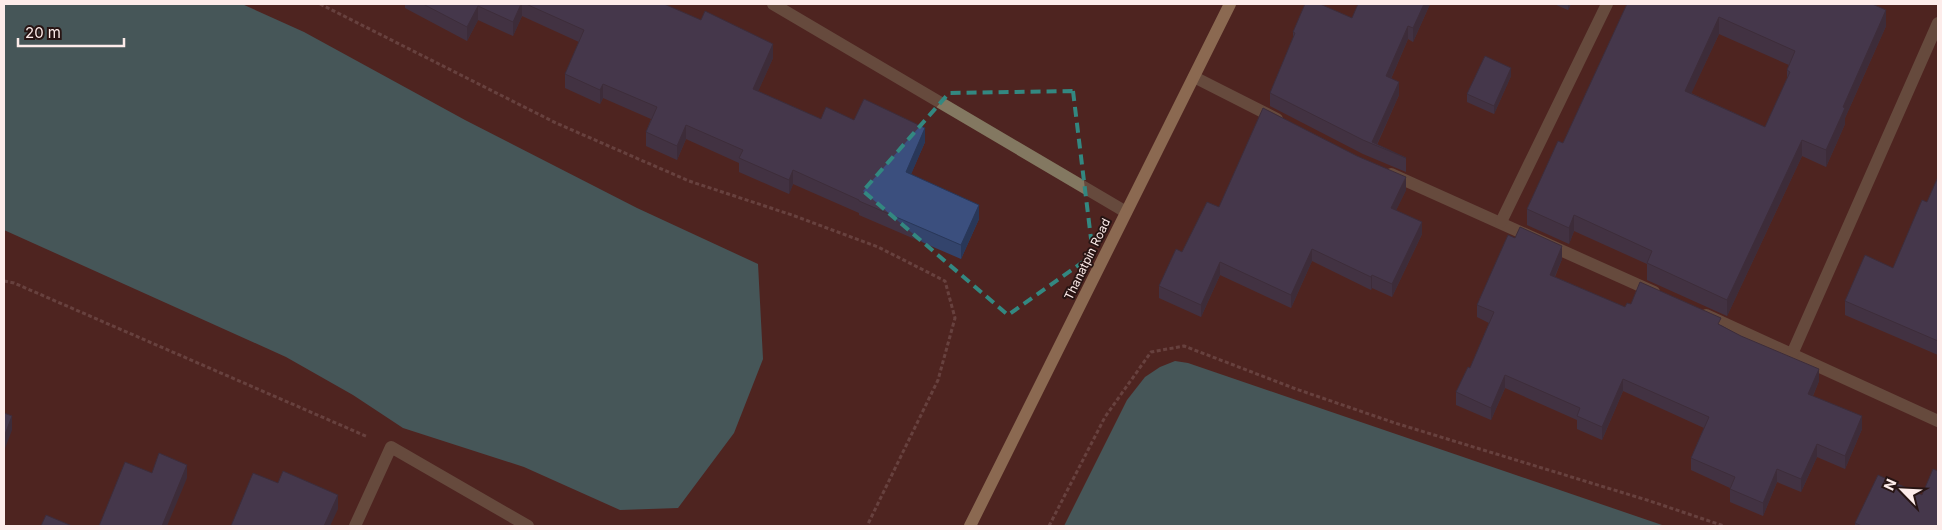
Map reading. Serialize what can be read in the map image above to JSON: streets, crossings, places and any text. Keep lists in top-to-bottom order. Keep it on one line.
{"streets":{"main road":["Thanatpin Road"]},"scale_bar":"20 m","north":"top left"}
